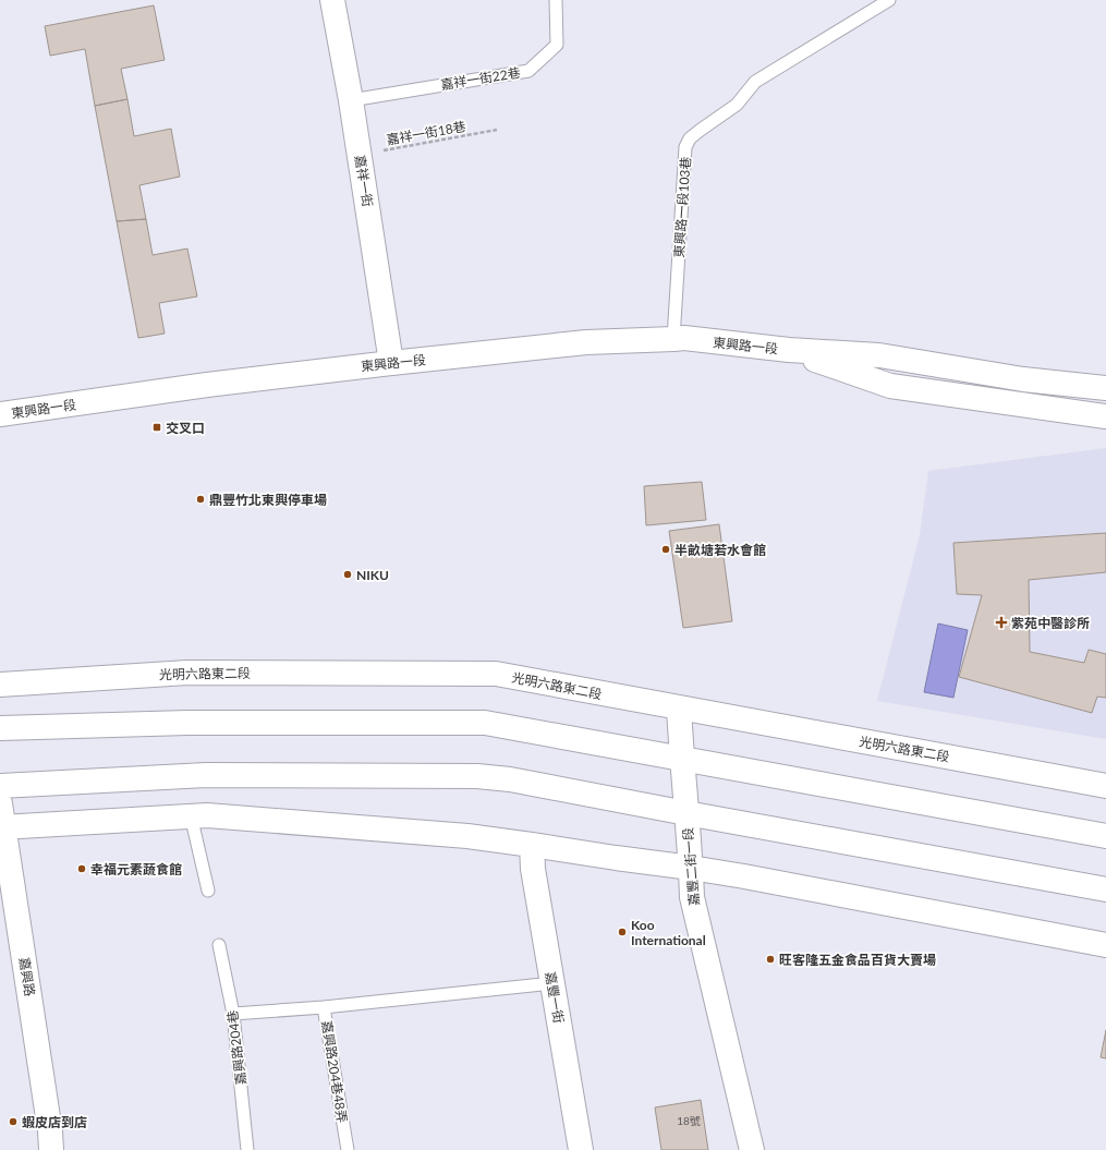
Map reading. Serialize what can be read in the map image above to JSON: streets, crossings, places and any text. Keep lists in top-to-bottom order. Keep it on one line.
{"streets":{"street":["嘉祥一街","東興路一段","光明六路東二段","嘉豐二街一段","嘉興路","嘉豐一街"],"lane":["嘉祥一街22巷","東興路一段103巷","嘉興路204巷","嘉興路204巷48弄"],"path":["嘉祥一街18巷"]},"crossings":[["嘉祥一街22巷","嘉祥一街"],["嘉祥一街18巷","嘉祥一街"],["嘉祥一街","東興路一段"],["東興路一段103巷","東興路一段"],["光明六路東二段","嘉豐二街一段"],["嘉興路204巷","嘉興路204巷48弄"]],"places":{"transit":["交叉口"],"other":["鼎豐竹北東興停車場","半畝塘若水會館","NIKU","幸福元素蔬食館","Koo International","旺客隆五金食品百貨大賣場","蝦皮店到店"],"health":["紫苑中醫診所"]},"house_numbers":["18號"]}
